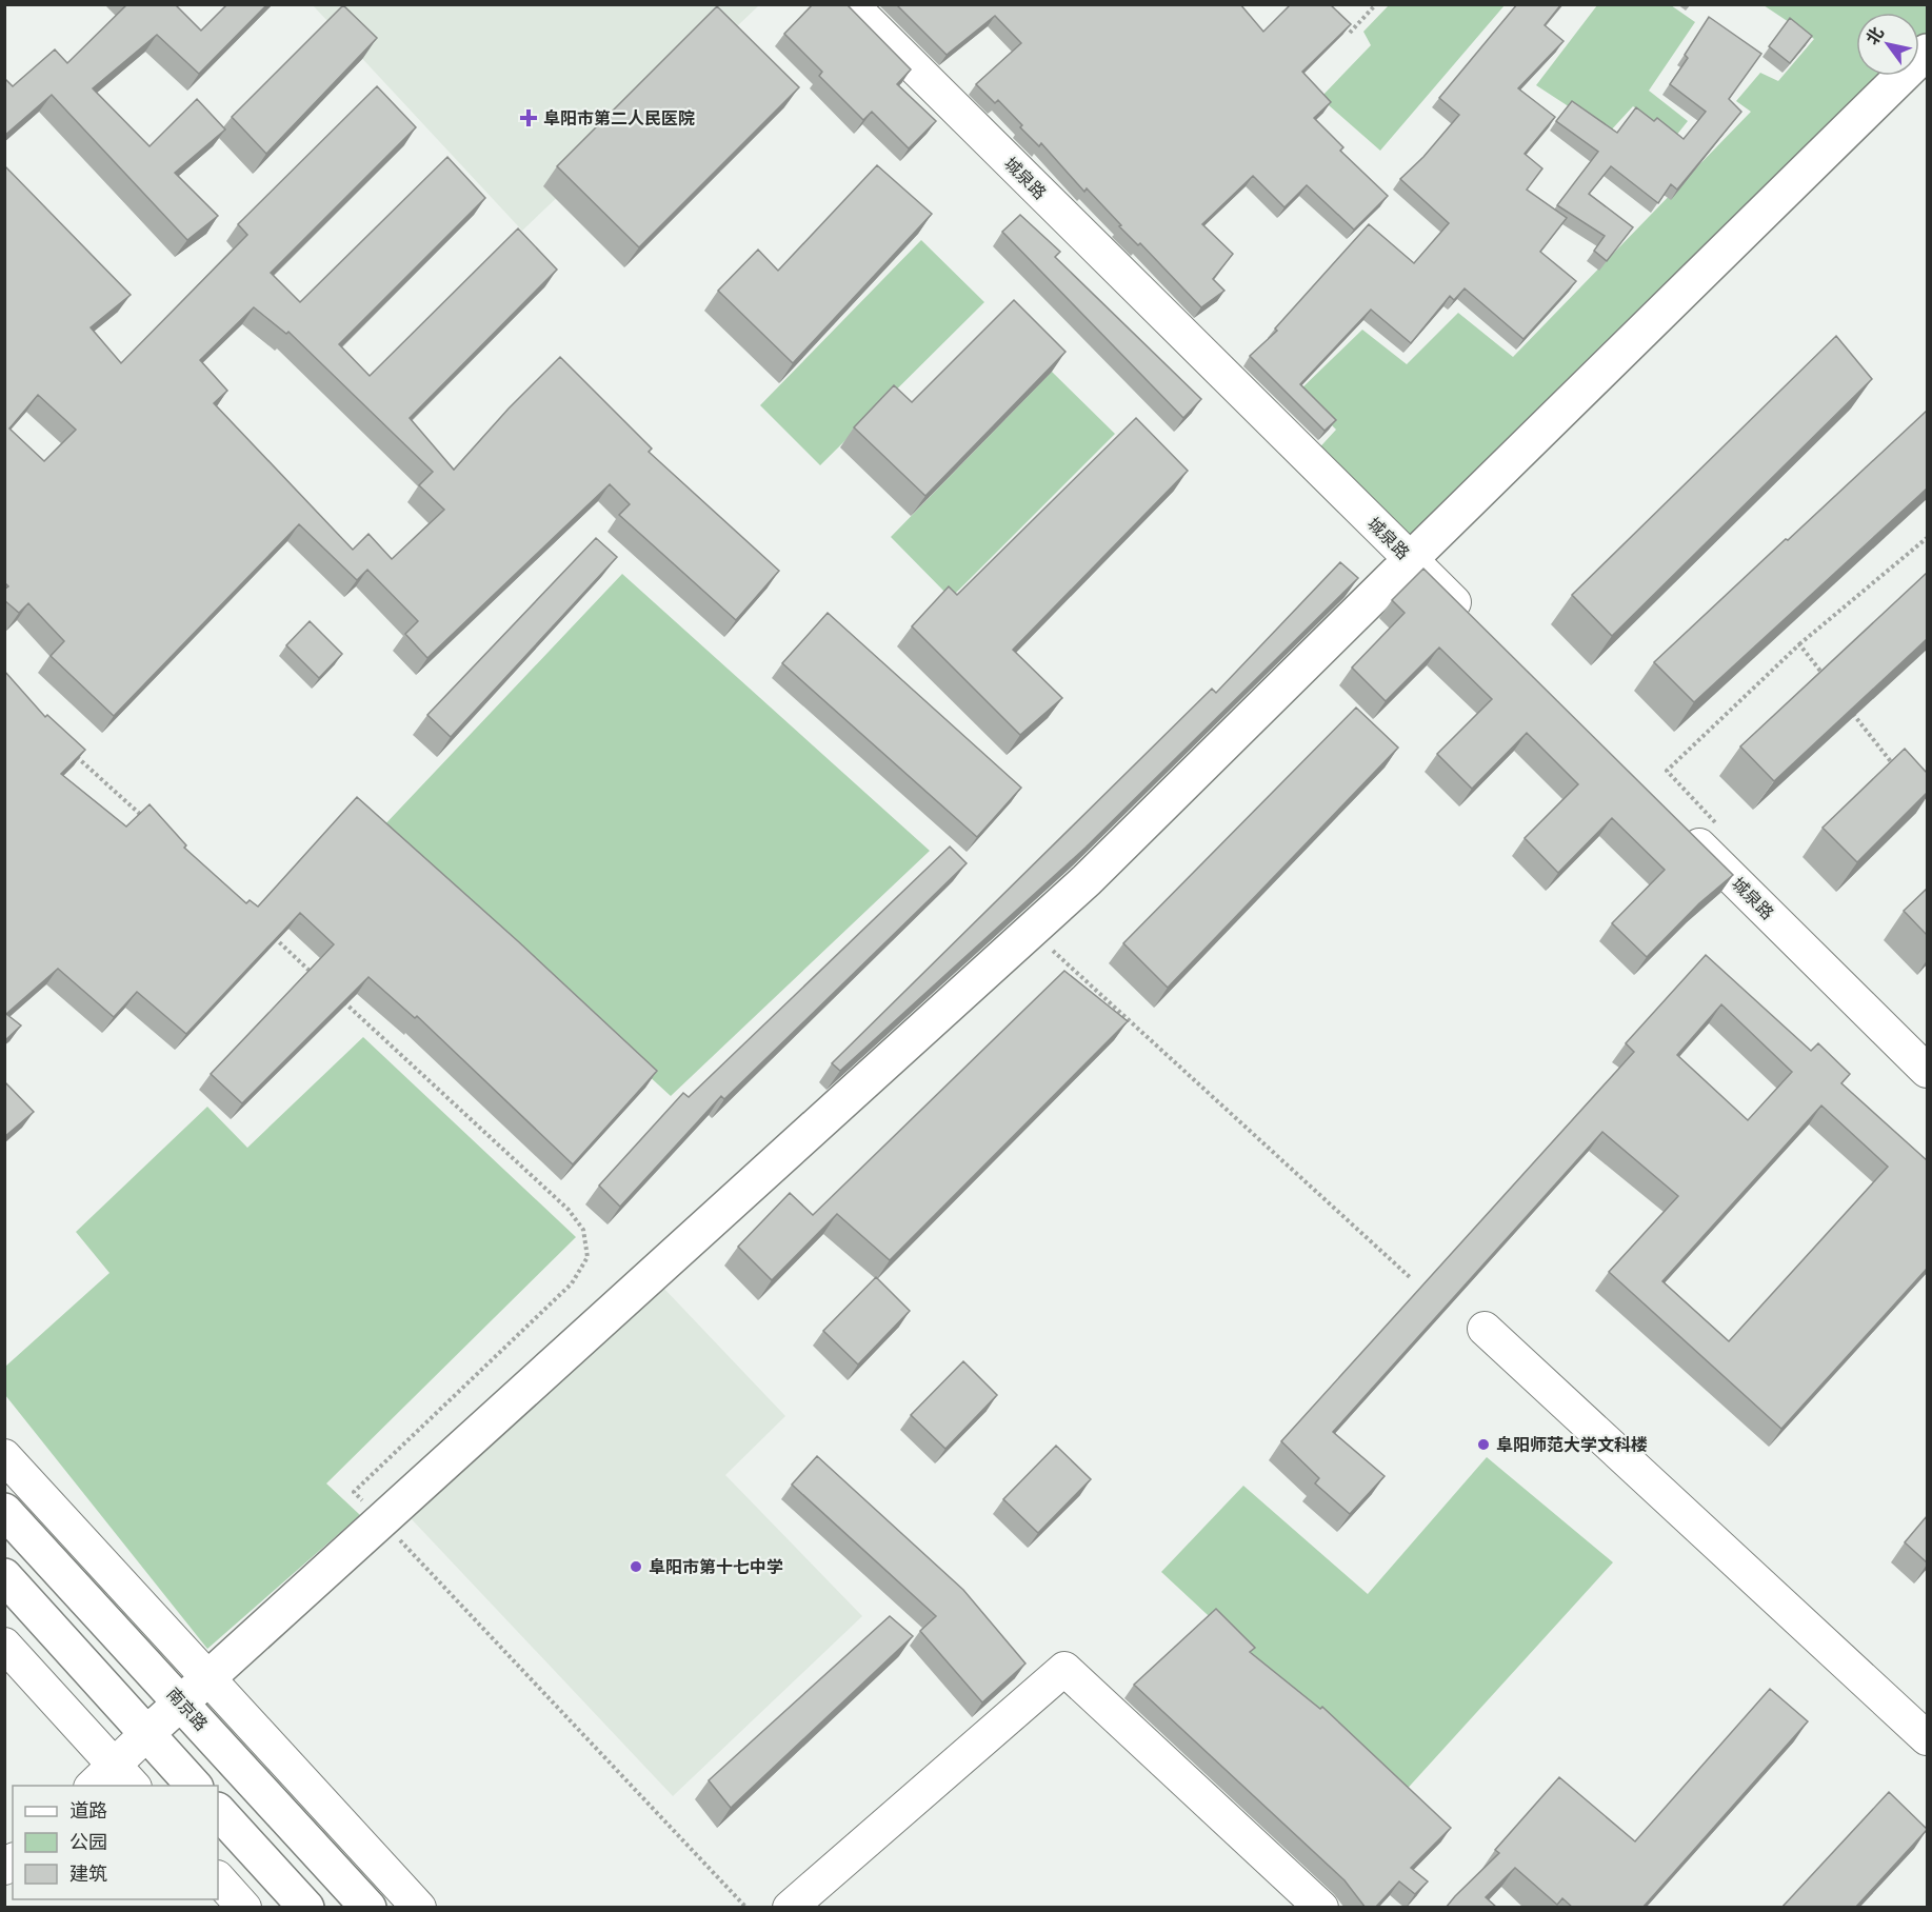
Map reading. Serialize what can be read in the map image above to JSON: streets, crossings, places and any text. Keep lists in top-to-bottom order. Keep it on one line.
{"streets":{"main road":["南京路"],"street":["城泉路"]},"places":{"health":["阜阳市第二人民医院"],"other":["阜阳师范大学文科楼","阜阳市第十七中学"]},"legend":["道路","公园","建筑"],"north":"top left"}
